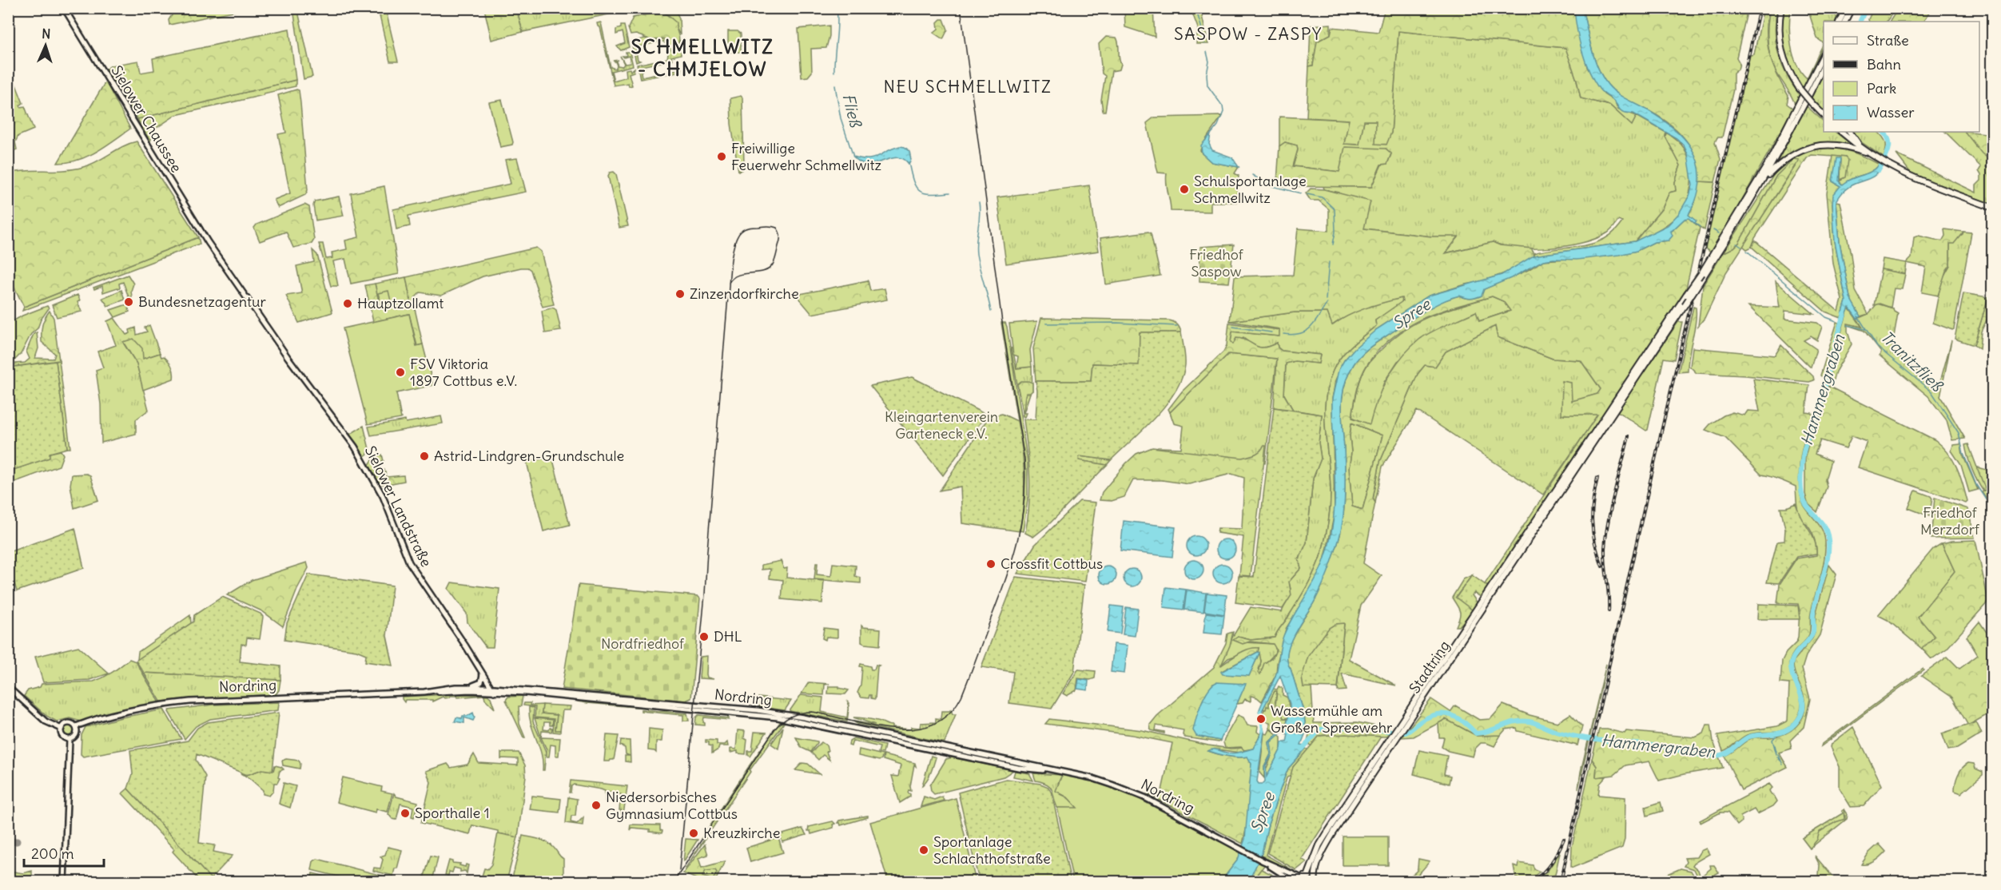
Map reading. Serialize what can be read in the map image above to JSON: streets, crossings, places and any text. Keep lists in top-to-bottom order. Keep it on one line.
{"streets":{"main road":["Sielower Chaussee","Sielower Landstraße","Stadtring","Nordring"]},"crossings":[["Sielower Chaussee","Sielower Landstraße"],["Sielower Landstraße","Nordring"]],"districts":["SASPOW - ZASPY","SCHMELLWITZ - CHMJELOW","NEU SCHMELLWITZ"],"water":["Fließ","Spree","Tranitzfließ","Hammergraben"],"parks":["Friedhof Saspow","Kleingartenverein Garteneck e.V.","Friedhof Merzdorf","Nordfriedhof"],"places":["Freiwillige Feuerwehr Schmellwitz","Schulsportanlage Schmellwitz","Zinzendorfkirche","Bundesnetzagentur","Hauptzollamt","FSV Viktoria 1897 Cottbus e.V.","Astrid-Lindgren-Grundschule","Crossfit Cottbus","DHL","Wassermühle am Großen Spreewehr","Niedersorbisches Gymnasium Cottbus","Sporthalle 1","Kreuzkirche","Sportanlage Schlachthofstraße"],"legend":["Straße","Bahn","Park","Wasser"],"scale_bar":"200 m","north":"top"}
